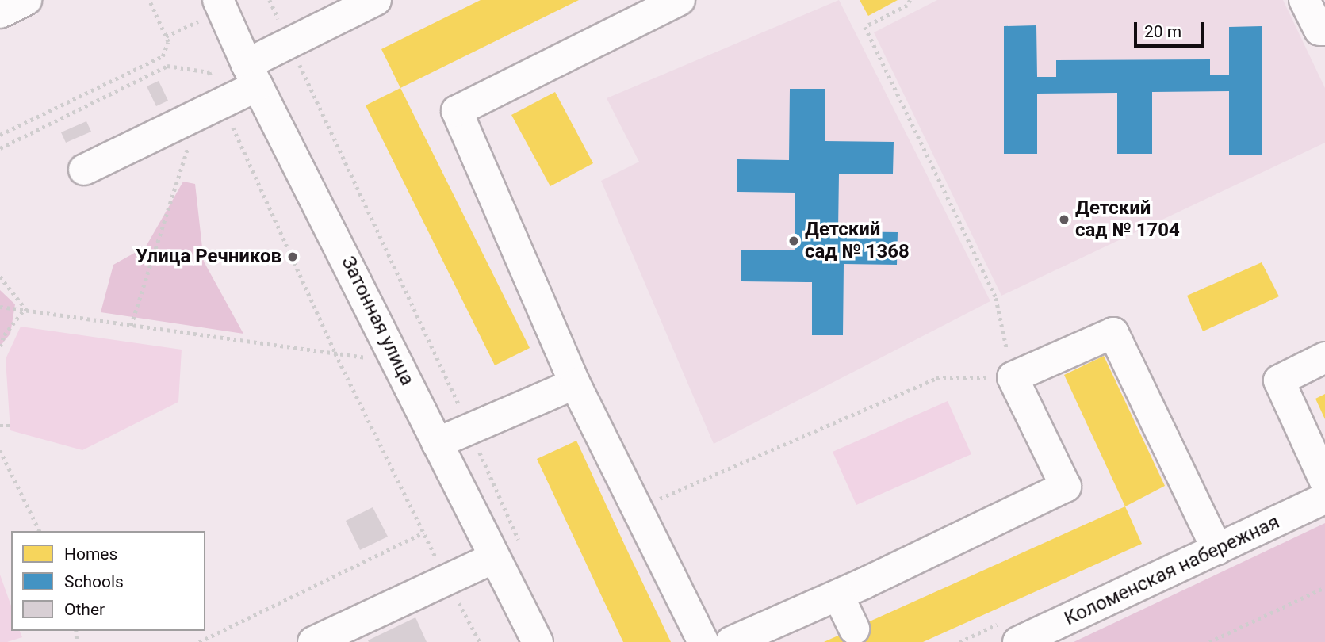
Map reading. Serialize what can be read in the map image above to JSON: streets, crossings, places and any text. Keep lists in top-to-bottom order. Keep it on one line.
{"streets":{"street":["Затонная улица","Коломенская набережная"]},"places":["Детский сад № 1704","Детский сад № 1368","Улица Речников"],"legend":["Homes","Schools","Other"],"scale_bar":"20 m"}
